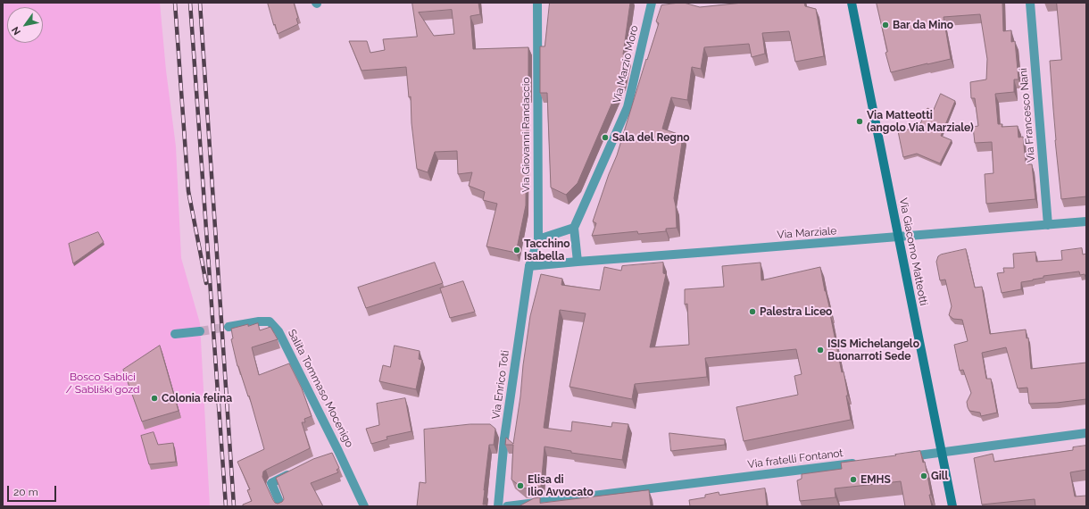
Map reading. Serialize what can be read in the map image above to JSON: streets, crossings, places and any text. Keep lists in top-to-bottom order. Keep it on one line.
{"streets":{"main road":["Via Giacomo Matteotti"],"street":["Via Marzio Moro","Via Francesco Nani","Via Giovanni Randaccio","Via Marziale","Via Enrico Toti","Salita Tommaso Mocenigo","Via fratelli Fontanot"]},"crossings":[["Via Marzio Moro","Via Marziale"],["Via Francesco Nani","Via Marziale"],["Via Giovanni Randaccio","Via Marziale"],["Via Giovanni Randaccio","Via Enrico Toti"],["Via Marziale","Via Giacomo Matteotti"],["Via Marziale","Via Enrico Toti"]],"parks":["Bosco Sablici / Sabliški gozd"],"places":["Bar da Mino","Via Matteotti (angolo Via Marziale)","Sala del Regno","Tacchino Isabella","Palestra Liceo","ISIS Michelangelo Buonarroti Sede","Colonia felina","Gill","EMHS","Elisa di Ilio Avvocato"],"scale_bar":"20 m","north":"bottom left"}
